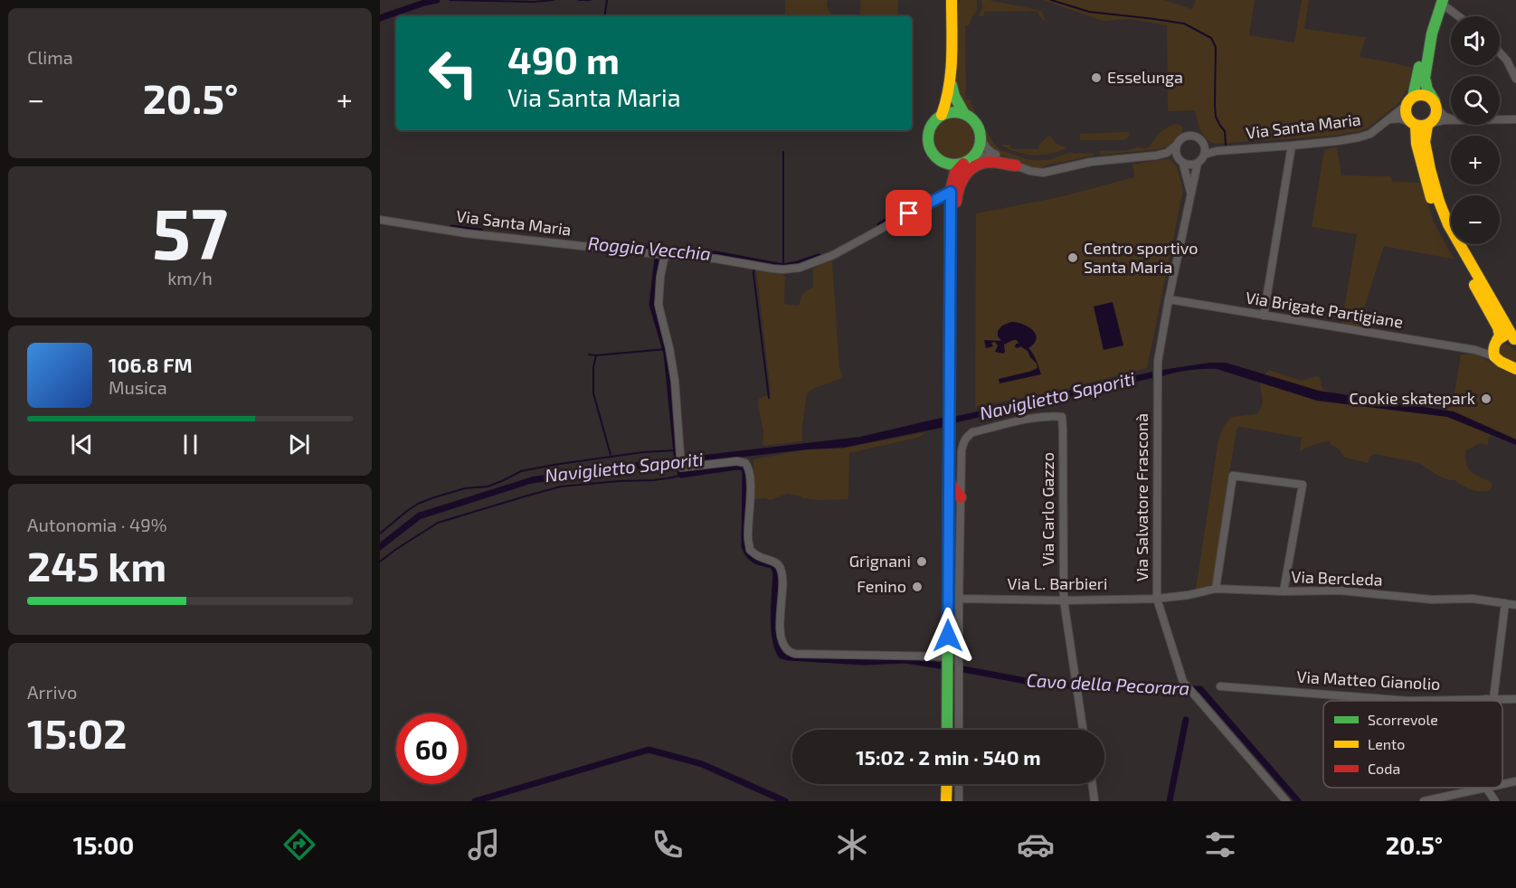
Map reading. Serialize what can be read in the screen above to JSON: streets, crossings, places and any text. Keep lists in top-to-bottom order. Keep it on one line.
{"streets":{"street":["Via Santa Maria","Via Brigate Partigiane","Via Salvatore Frasconà","Via Carlo Gazzo","Via Bercleda","Via L. Barbieri","Via Matteo Gianolio"]},"crossings":[["Via Brigate Partigiane","Via Salvatore Frasconà"],["Via Salvatore Frasconà","Via Bercleda"],["Via Salvatore Frasconà","Via L. Barbieri"],["Via Carlo Gazzo","Via L. Barbieri"],["Via Bercleda","Via L. Barbieri"]],"water":["Roggia Vecchia","Naviglietto Saporiti","Cavo della Pecorara"],"places":["Esselunga","Centro sportivo Santa Maria","Cookie skatepark","Grignani","Fenino"],"legend":["Scorrevole","Lento","Coda"],"page":{"tile":["Clima",["57","km/h"],["Autonomia · 49%","245 km"],["Arrivo","15:02"]],"map_buttons":["+","−"],"turn":["490 m","Via Santa Maria"],"heat":["−","20.5°","+"],"song":["106.8 FM","Musica"],"limit":"60","trip":"15:02 · 2 min · 540 m","tabs":["15:00","20.5°"]}}
